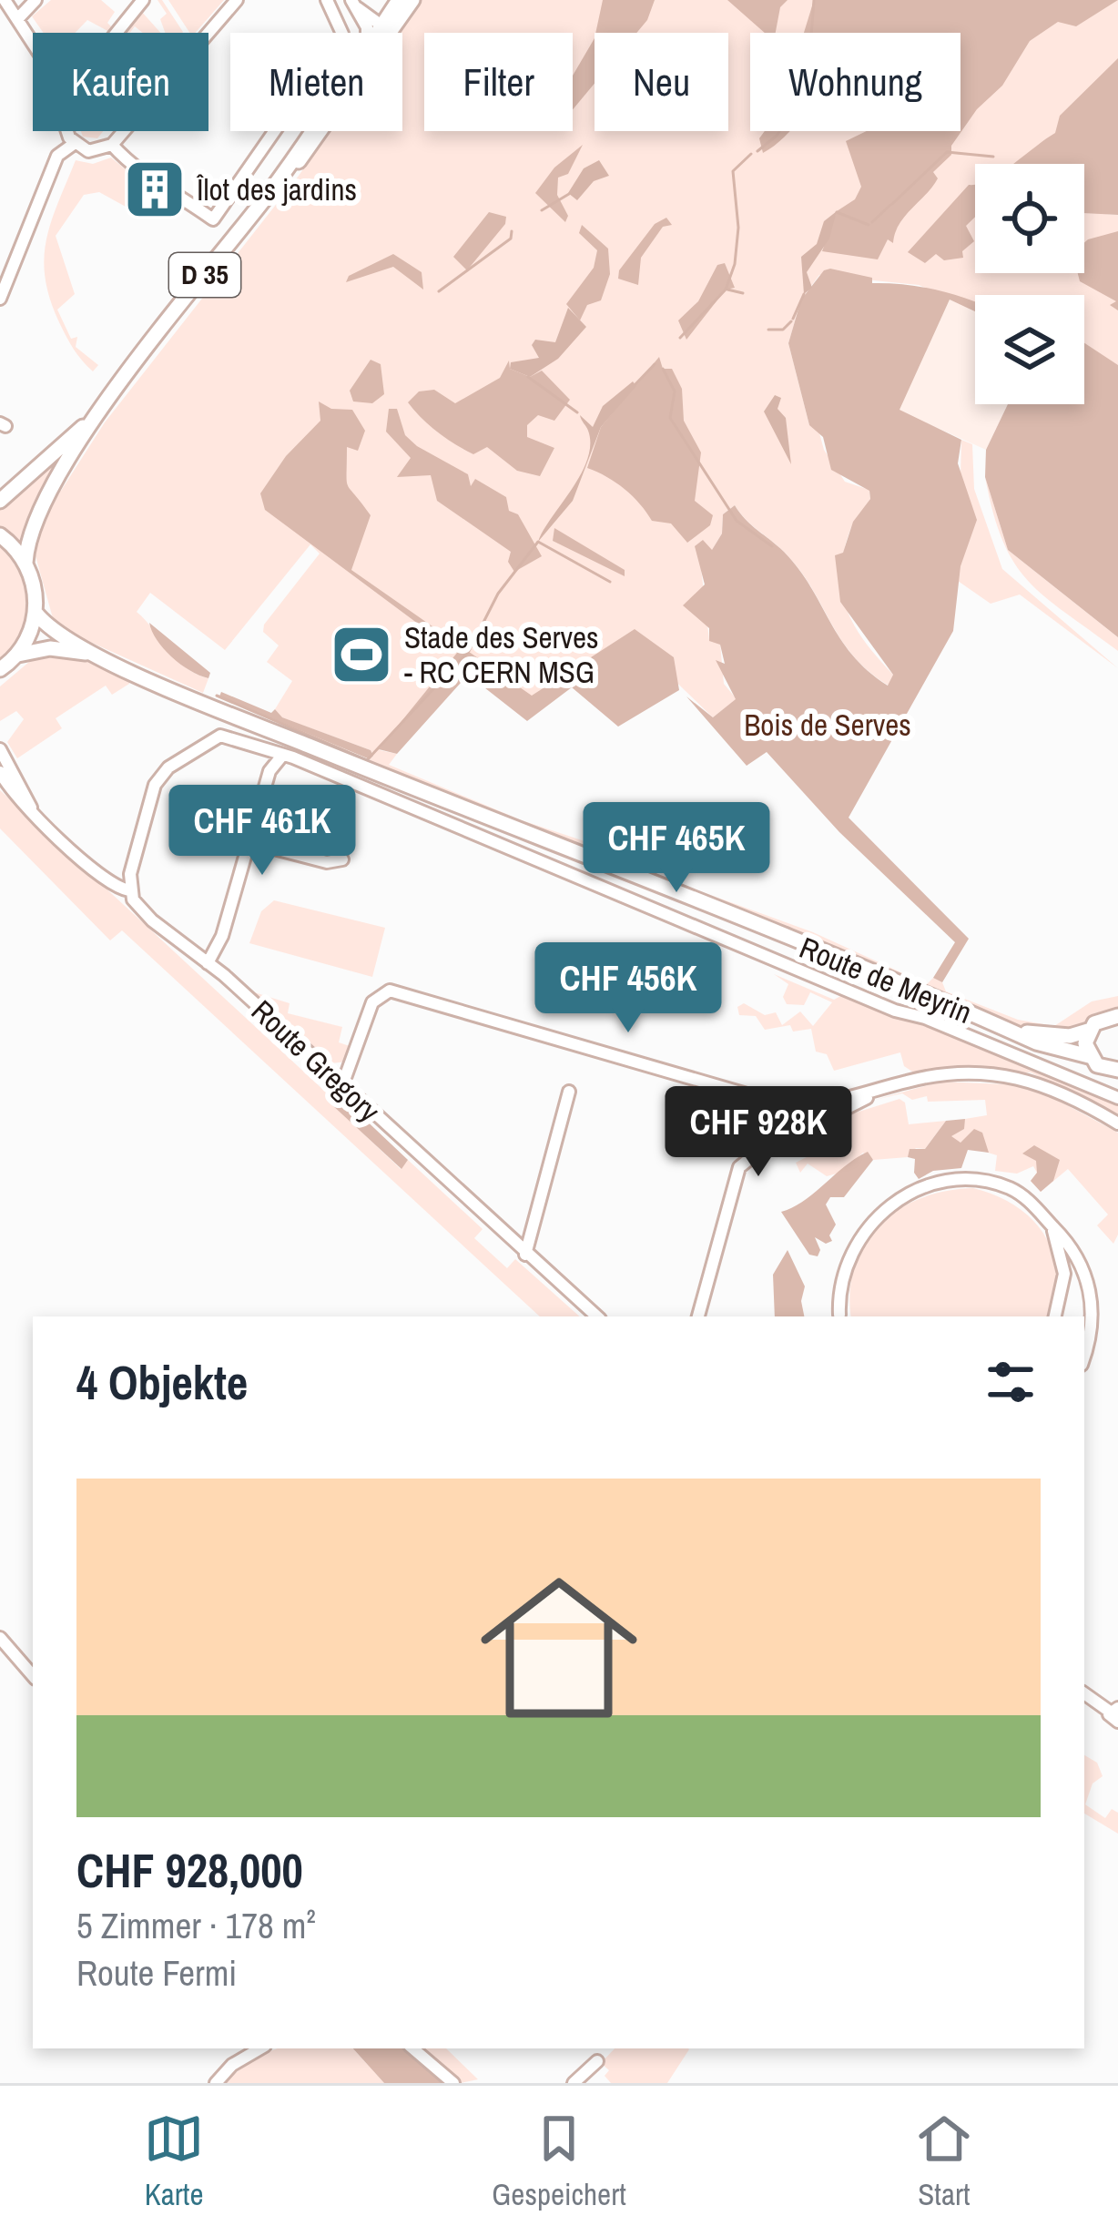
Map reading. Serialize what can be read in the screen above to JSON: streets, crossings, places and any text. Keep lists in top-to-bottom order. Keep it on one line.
{"streets":{"main road":["D 35","Route de Meyrin"],"street":["Route Gregory"]},"parks":["Bois de Serves"],"places":{"building":["Îlot des jardins"],"sports":["Stade des Serves - RC CERN MSG"]},"page":{"chip":["Kaufen","Mieten","Filter","Neu","Wohnung"],"price":["CHF 461K","CHF 465K","CHF 456K","CHF 928K"],"heading":"4 Objekte","list":[{"name":"CHF 928,000","note":"5 Zimmer · 178 m² · Route Fermi"}],"tabs":["Karte","Gespeichert","Start"]}}
